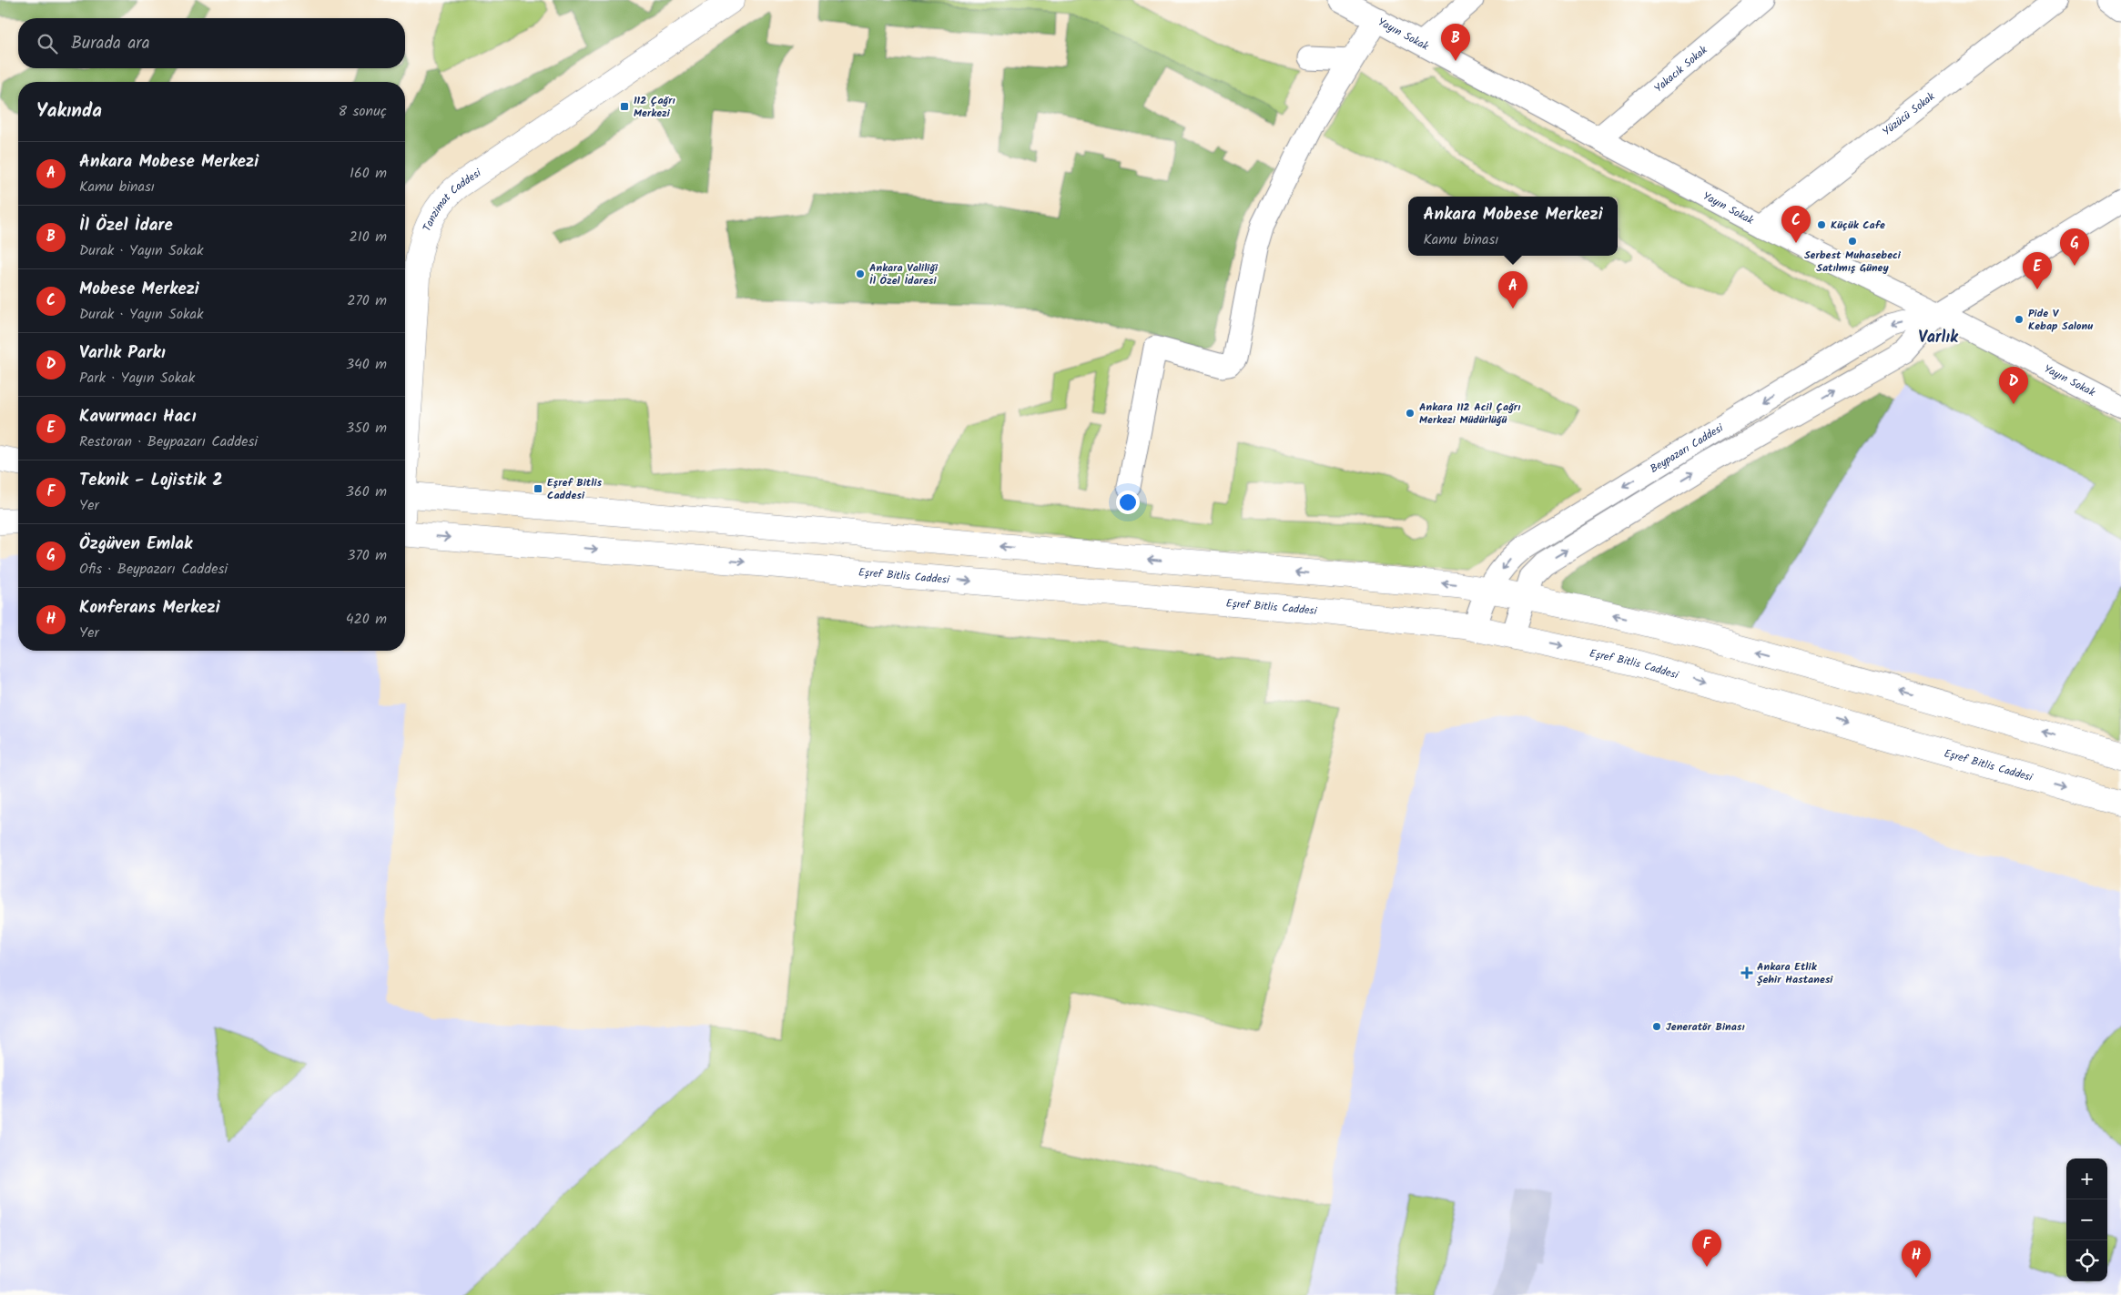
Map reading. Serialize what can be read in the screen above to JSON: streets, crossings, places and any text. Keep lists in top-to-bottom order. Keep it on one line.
{"streets":{"main road":["Tanzimat Caddesi","Eşref Bitlis Caddesi"],"street":["Yayın Sokak","Yakacık Sokak","Yüzücü Sokak","Beypazarı Caddesi"]},"crossings":[["Yayın Sokak","Yakacık Sokak"],["Yayın Sokak","Yüzücü Sokak"],["Yayın Sokak","Beypazarı Caddesi"],["Beypazarı Caddesi","Eşref Bitlis Caddesi"]],"districts":["Varlık"],"places":{"transit":["112 Çağrı Merkezi","Eşref Bitlis Caddesi"],"other":["Küçük Cafe","Serbest Muhasebeci Satılmış Güney","Ankara Valiliği İl Özel İdaresi","Pide V Kebap Salonu","Ankara 112 Acil Çağrı Merkezi Müdürlüğü","Jeneratör Binası"],"health":["Ankara Etlik Şehir Hastanesi"]},"page":{"search":"Burada ara","pins":["B","C","G","E","A","D","F","H"],"heading":["Yakında","8 sonuç"],"list":[{"mark":"A","name":"Ankara Mobese Merkezi","note":"Kamu binası","value":"160 m"},{"mark":"B","name":"İl Özel İdare","note":"Durak · Yayın Sokak","value":"210 m"},{"mark":"C","name":"Mobese Merkezi","note":"Durak · Yayın Sokak","value":"270 m"},{"mark":"D","name":"Varlık Parkı","note":"Park · Yayın Sokak","value":"340 m"},{"mark":"E","name":"Kavurmacı Hacı","note":"Restoran · Beypazarı Caddesi","value":"350 m"},{"mark":"F","name":"Teknik - Lojistik 2","note":"Yer","value":"360 m"},{"mark":"G","name":"Özgüven Emlak","note":"Ofis · Beypazarı Caddesi","value":"370 m"},{"mark":"H","name":"Konferans Merkezi","note":"Yer","value":"420 m"}],"popup":["Ankara Mobese Merkezi","Kamu binası"],"map_buttons":["+","−"]}}
